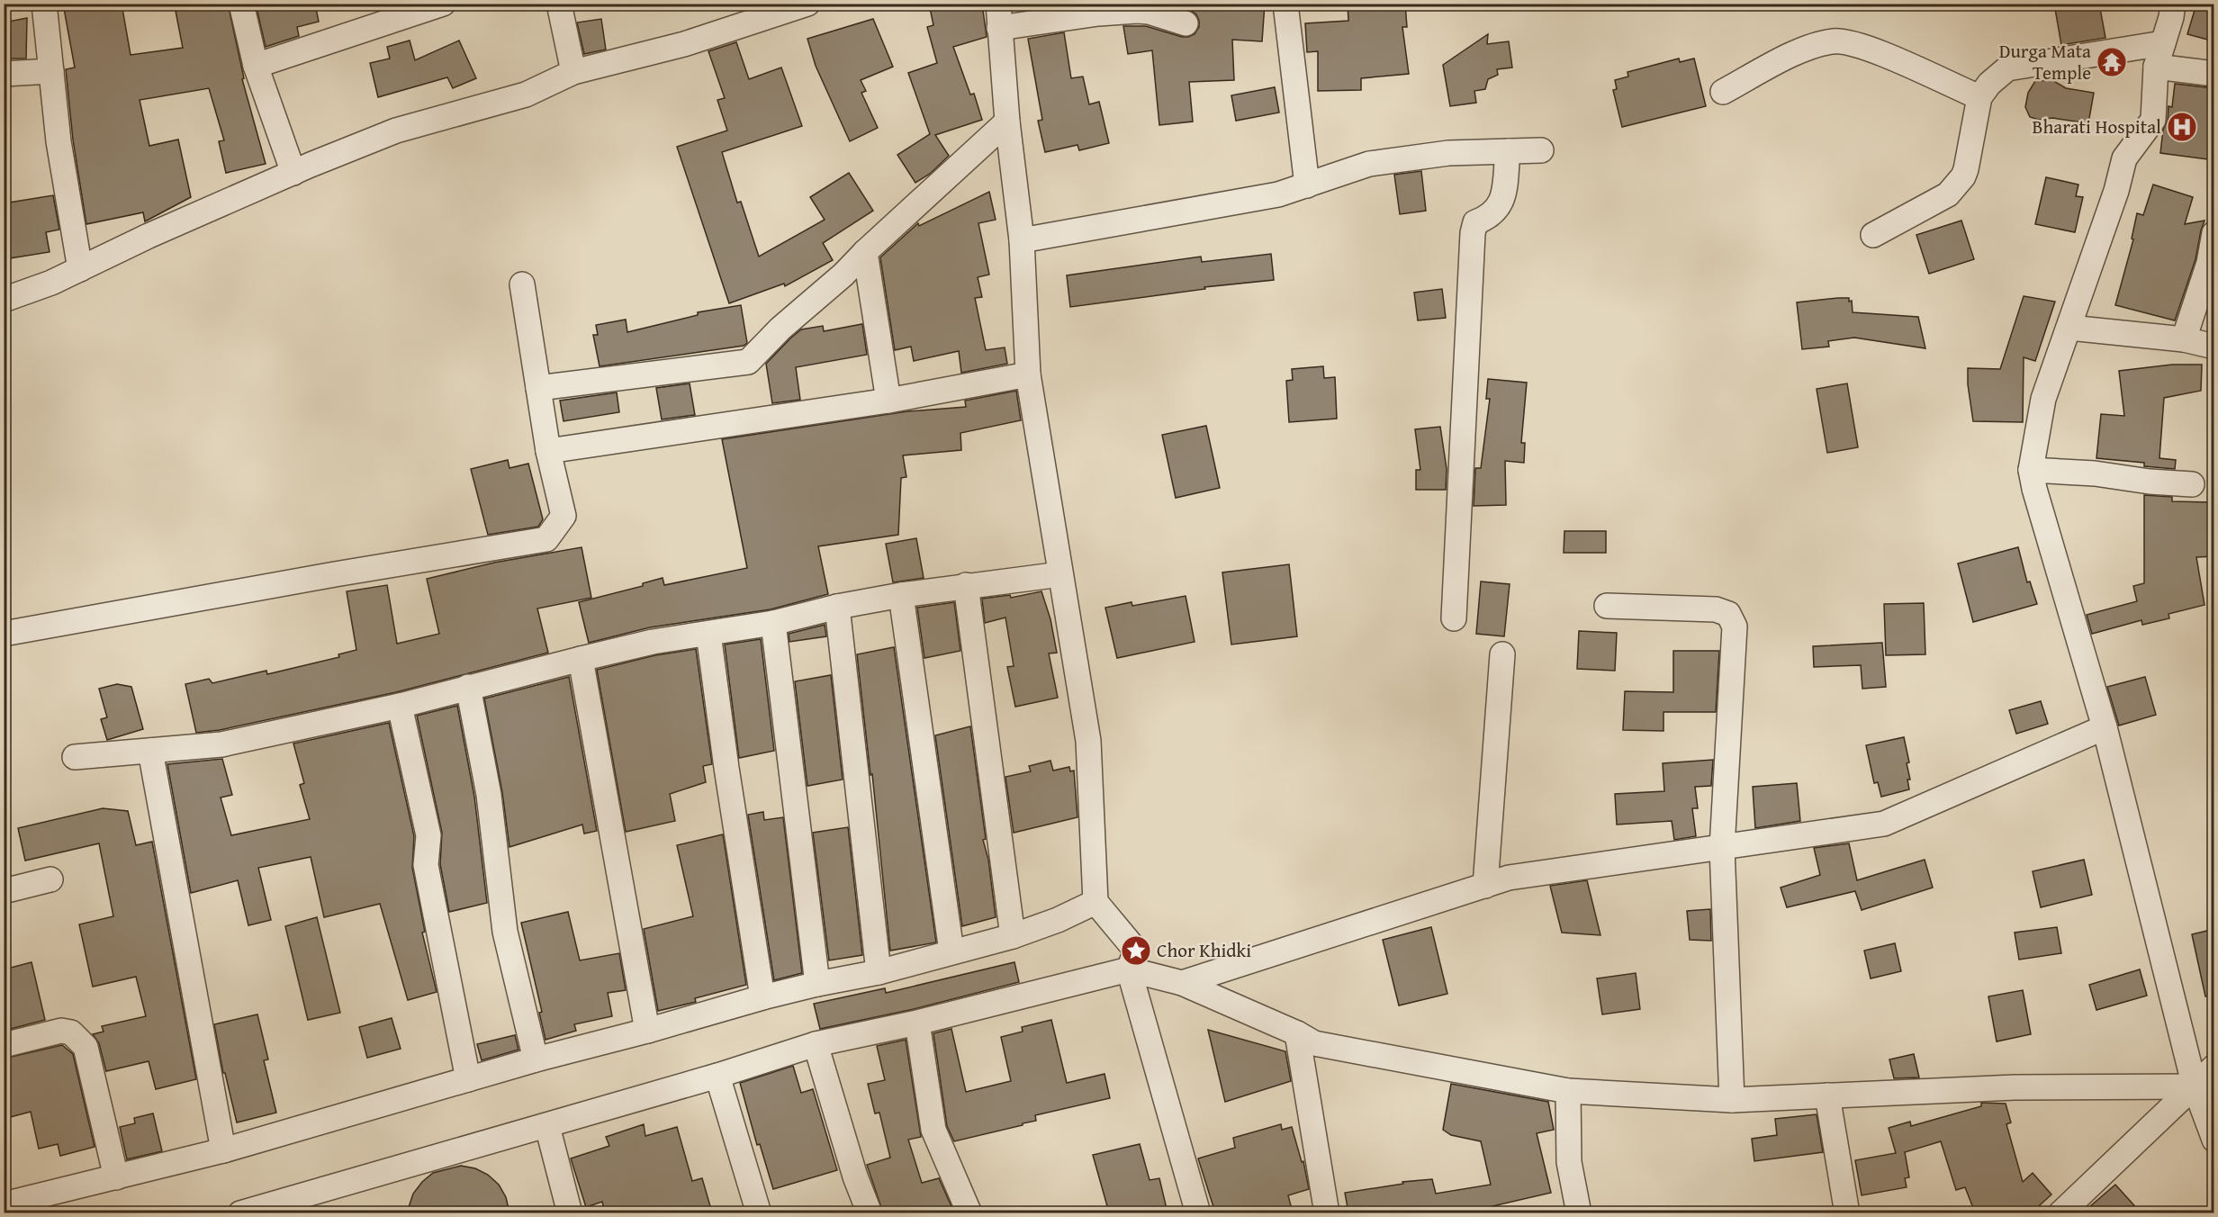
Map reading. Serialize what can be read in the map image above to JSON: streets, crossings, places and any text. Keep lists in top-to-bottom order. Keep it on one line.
{"places":{"temple":["Durga Mata Temple"],"hospital":["Bharati Hospital"],"place":["Chor Khidki"]}}
